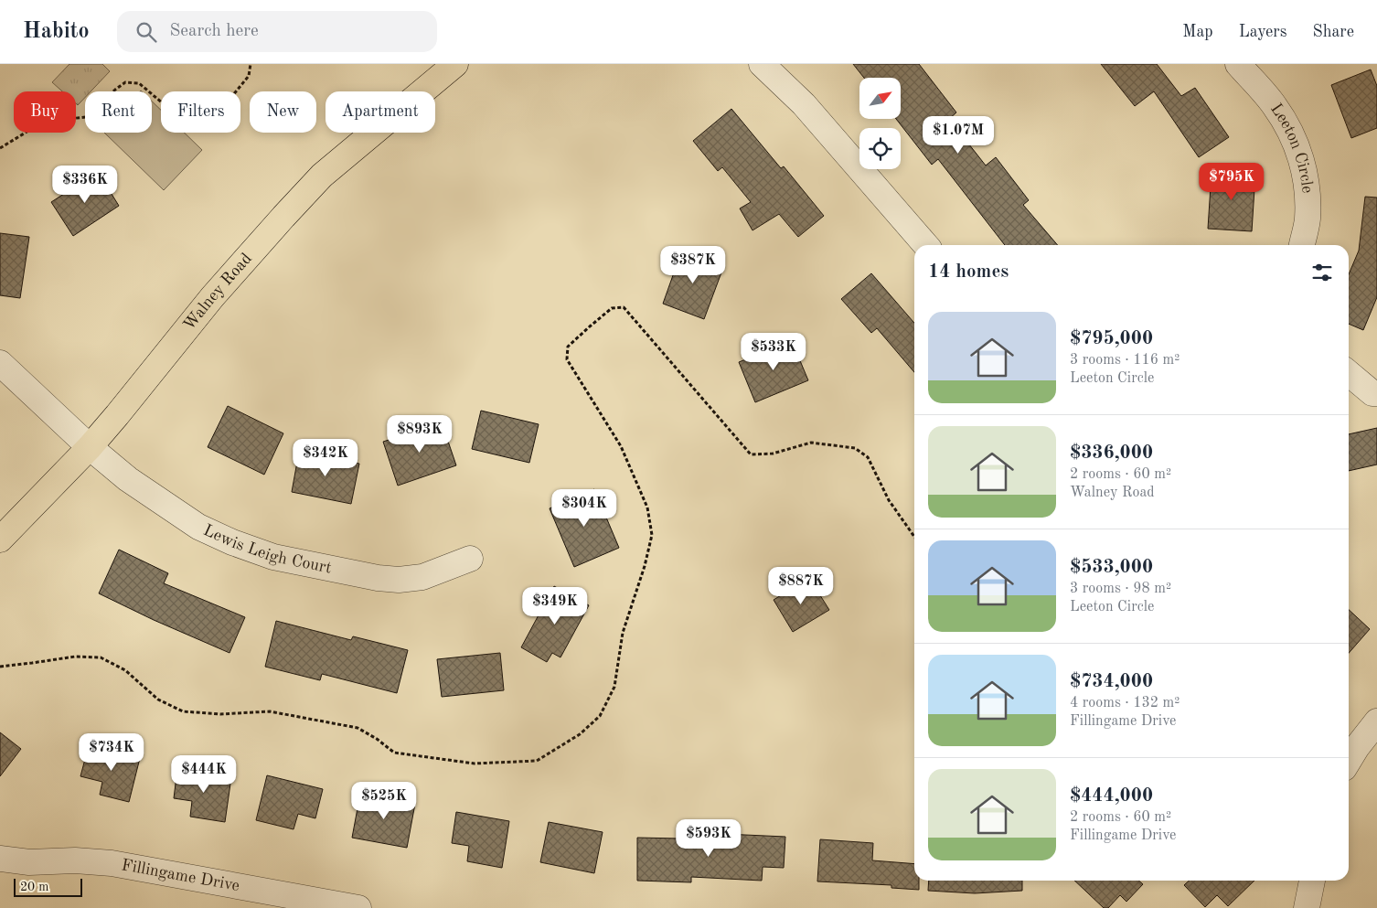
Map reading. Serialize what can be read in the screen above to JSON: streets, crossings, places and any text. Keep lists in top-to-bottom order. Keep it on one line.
{"streets":{"main road":["Walney Road"],"street":["Leeton Circle","Lewis Leigh Court","Fillingame Drive"]},"crossings":[["Walney Road","Lewis Leigh Court"]],"scale_bar":"20 m","north":"top right","page":{"header":"Habito","search":"Search here","nav":["Map","Layers","Share"],"chip":["Buy","Rent","Filters","New","Apartment"],"price":["$1.07M","$795K","$336K","$387K","$533K","$893K","$342K","$304K","$887K","$349K","$734K","$444K","$525K","$593K"],"heading":"14 homes","list":[{"name":"$795,000","note":"3 rooms · 116 m² · Leeton Circle"},{"name":"$336,000","note":"2 rooms · 60 m² · Walney Road"},{"name":"$533,000","note":"3 rooms · 98 m² · Leeton Circle"},{"name":"$734,000","note":"4 rooms · 132 m² · Fillingame Drive"},{"name":"$444,000","note":"2 rooms · 60 m² · Fillingame Drive"}],"scale":"20 m"}}
